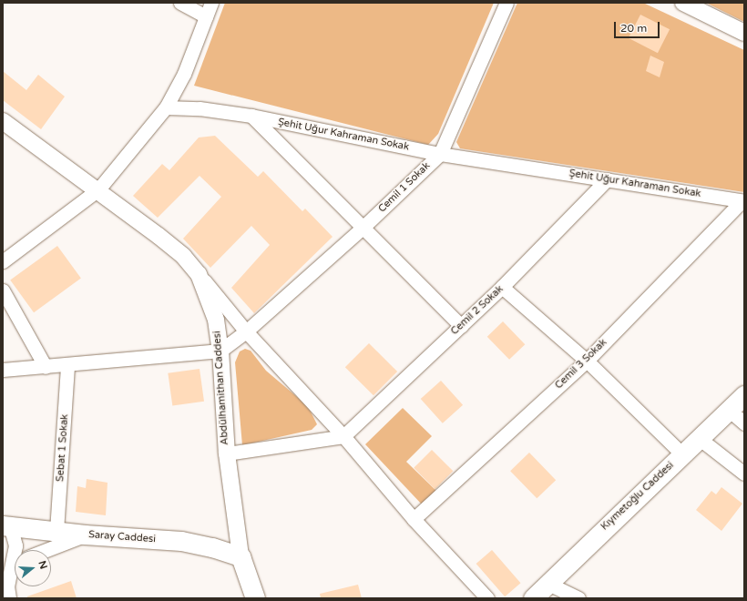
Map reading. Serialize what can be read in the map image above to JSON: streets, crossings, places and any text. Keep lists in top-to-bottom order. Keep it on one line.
{"streets":{"main road":["Abdülhamithan Caddesi","Kıymetoğlu Caddesi","Saray Caddesi"],"street":["Şehit Uğur Kahraman Sokak","Cemil 1 Sokak","Cemil 2 Sokak","Cemil 3 Sokak","Sebat 1 Sokak"]},"crossings":[["Şehit Uğur Kahraman Sokak","Cemil 1 Sokak"],["Şehit Uğur Kahraman Sokak","Cemil 2 Sokak"],["Şehit Uğur Kahraman Sokak","Cemil 3 Sokak"],["Cemil 1 Sokak","Abdülhamithan Caddesi"],["Abdülhamithan Caddesi","Saray Caddesi"],["Sebat 1 Sokak","Saray Caddesi"]],"scale_bar":"20 m","north":"right"}
